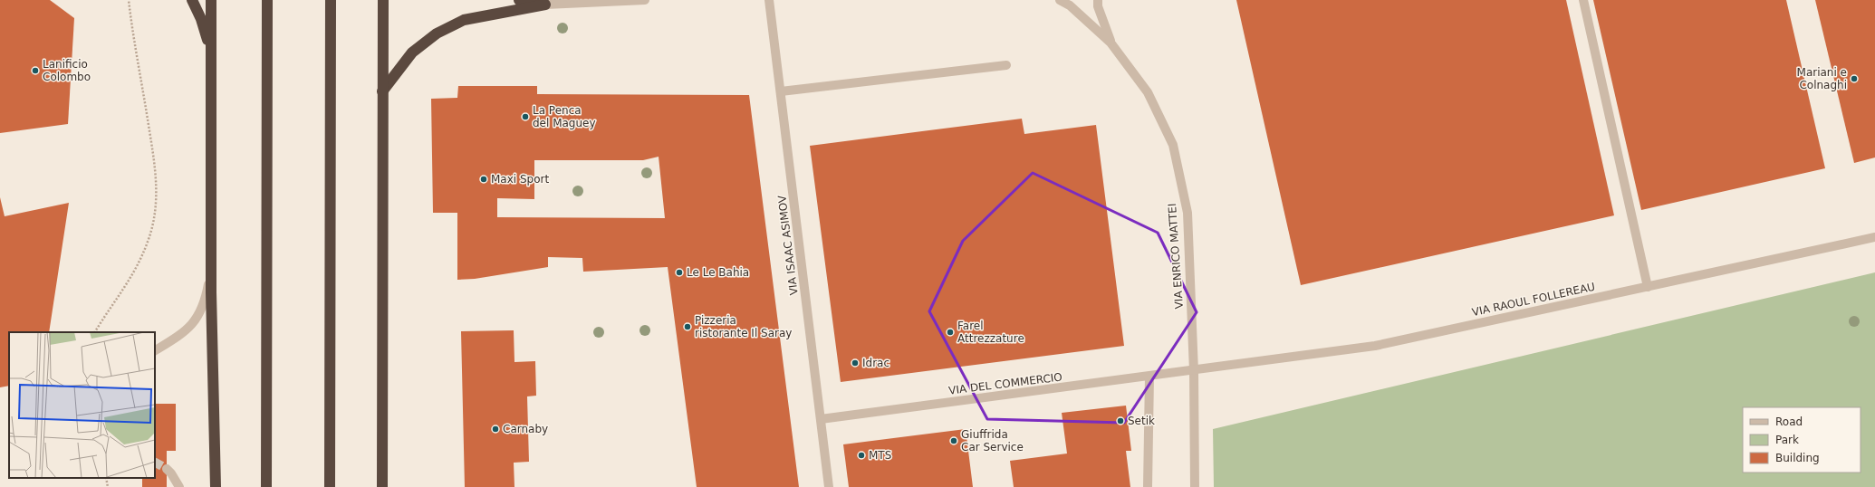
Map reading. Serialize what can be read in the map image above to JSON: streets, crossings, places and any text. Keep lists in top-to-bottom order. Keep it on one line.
{"streets":{"street":["VIA ISAAC ASIMOV","VIA ENRICO MATTEI","VIA RAOUL FOLLEREAU","VIA DEL COMMERCIO"]},"crossings":[["VIA ISAAC ASIMOV","VIA DEL COMMERCIO"],["VIA ENRICO MATTEI","VIA RAOUL FOLLEREAU"],["VIA ENRICO MATTEI","VIA DEL COMMERCIO"],["VIA RAOUL FOLLEREAU","VIA DEL COMMERCIO"]],"places":["Lanificio Colombo","Mariani e Colnaghi","La Penca del Maguey","Maxi Sport","Le Le Bahia","Pizzeria ristorante Il Saray","Farel Attrezzature","Idrac","Setik","Carnaby","Giuffrida Car Service","MTS"],"legend":["Road","Park","Building"]}
